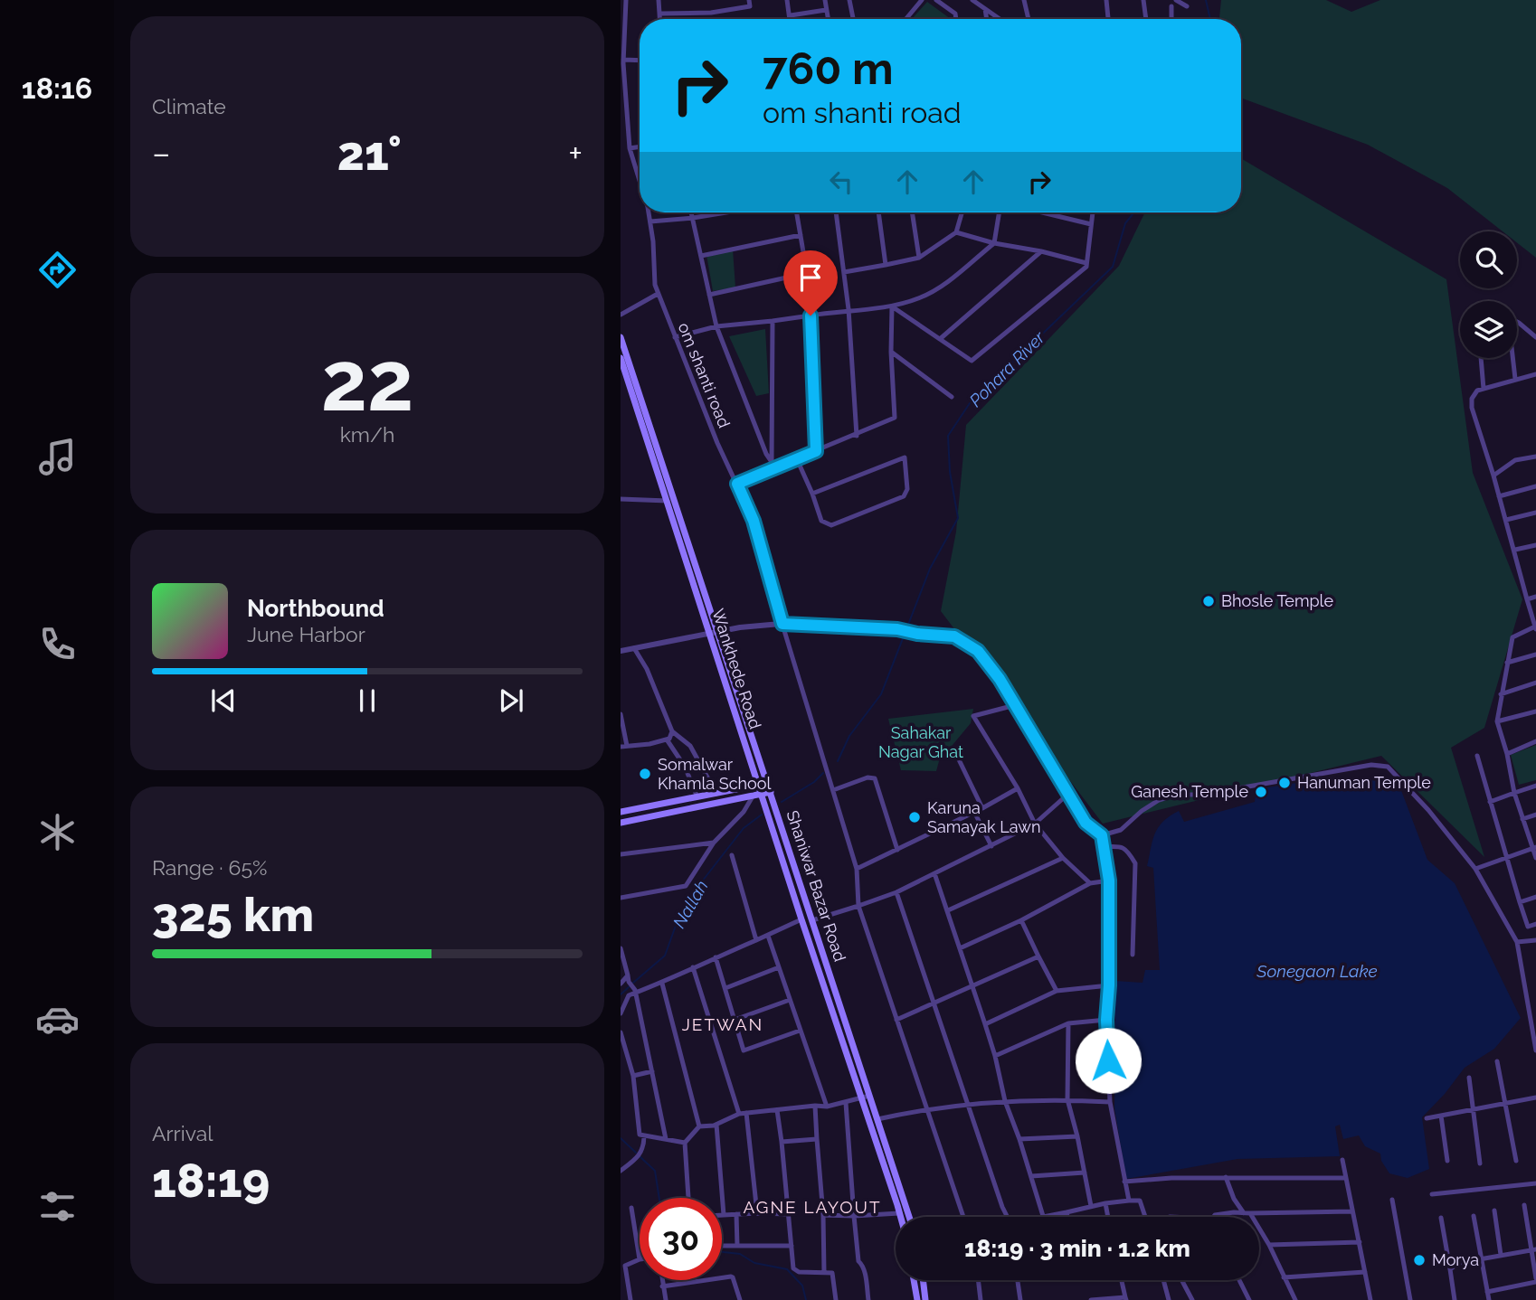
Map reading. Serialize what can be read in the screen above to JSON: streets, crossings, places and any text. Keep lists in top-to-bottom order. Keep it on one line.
{"streets":{"main road":["Wankhede Road","Shaniwar Bazar Road"],"street":["om shanti road"]},"districts":["JETWAN","AGNE LAYOUT"],"water":["Pohara River","Nallah","Sonegaon Lake"],"parks":["Sahakar Nagar Ghat"],"places":["Bhosle Temple","Somalwar Khamla School","Hanuman Temple","Ganesh Temple","Karuna Samayak Lawn","Morya"],"page":{"tabs":"18:16","tile":["Climate",["22","km/h"],["Range · 65%","325 km"],["Arrival","18:19"]],"turn":["760 m","om shanti road"],"heat":["−","21°","+"],"song":["Northbound","June Harbor"],"limit":"30","trip":"18:19 · 3 min · 1.2 km"}}
